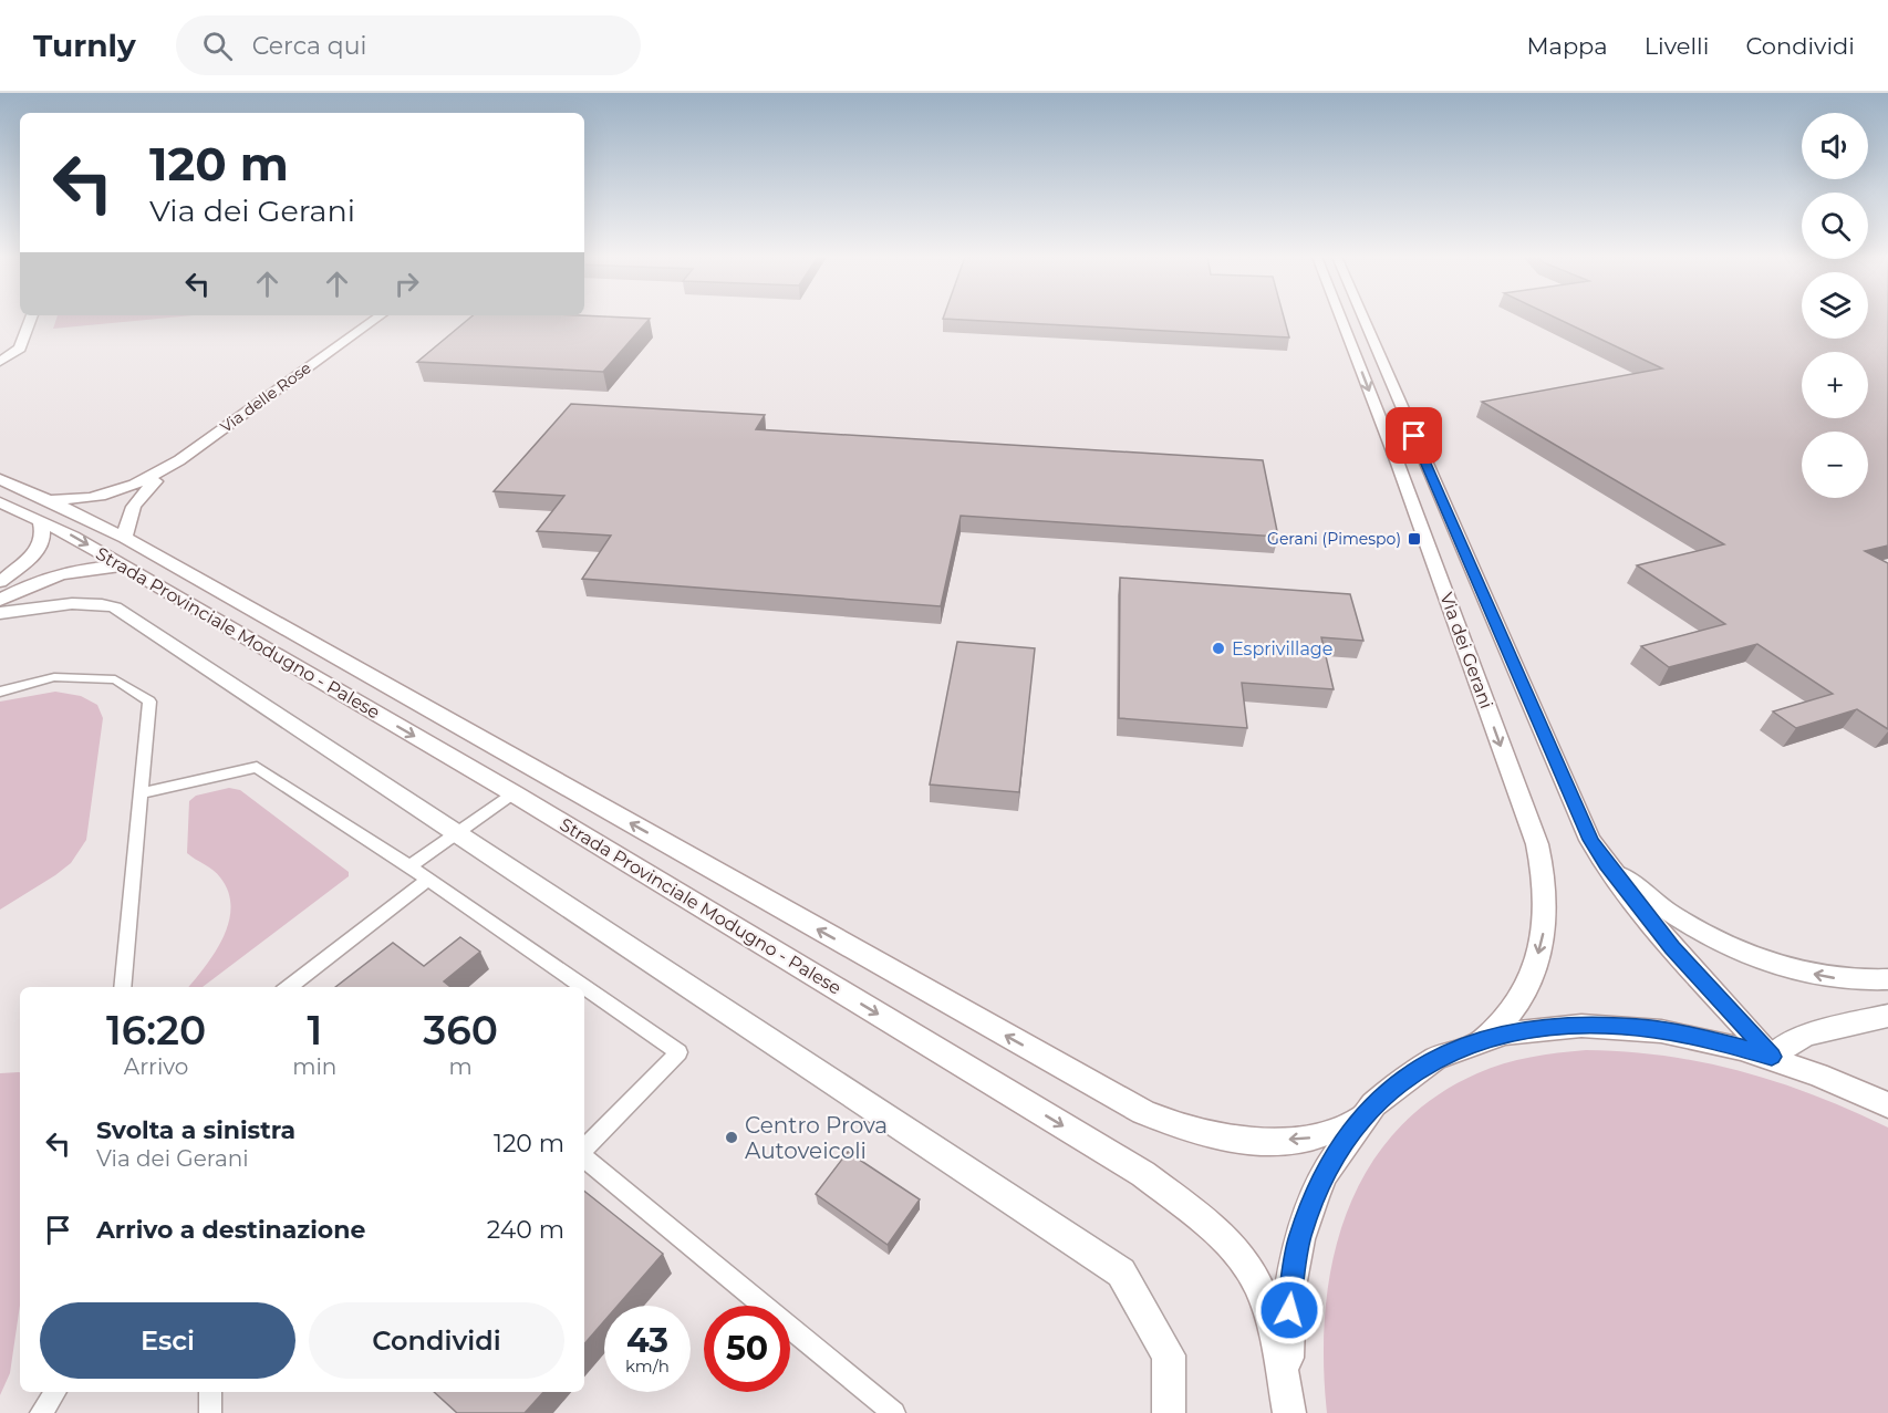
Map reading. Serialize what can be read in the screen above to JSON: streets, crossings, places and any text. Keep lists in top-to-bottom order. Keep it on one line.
{"streets":{"street":["Via delle Rose","Strada Provinciale Modugno - Palese","Via dei Gerani"]},"crossings":[["Strada Provinciale Modugno - Palese","Via dei Gerani"]],"places":{"transit":["Gerani (Pimespo)"],"other":["Esprivillage","Centro Prova Autoveicoli"]},"page":{"header":"Turnly","search":"Cerca qui","nav":["Mappa","Livelli","Condividi"],"map_buttons":["+","−"],"turn":["120 m","Via dei Gerani"],"eta":["16:20","Arrivo","1","min","360","m"],"list":[{"name":"Svolta a sinistra","note":"Via dei Gerani","value":"120 m"},{"name":"Arrivo a destinazione","value":"240 m"}],"buttons":["Esci","Condividi"],"speed":"43 km/h","limit":"50"}}
